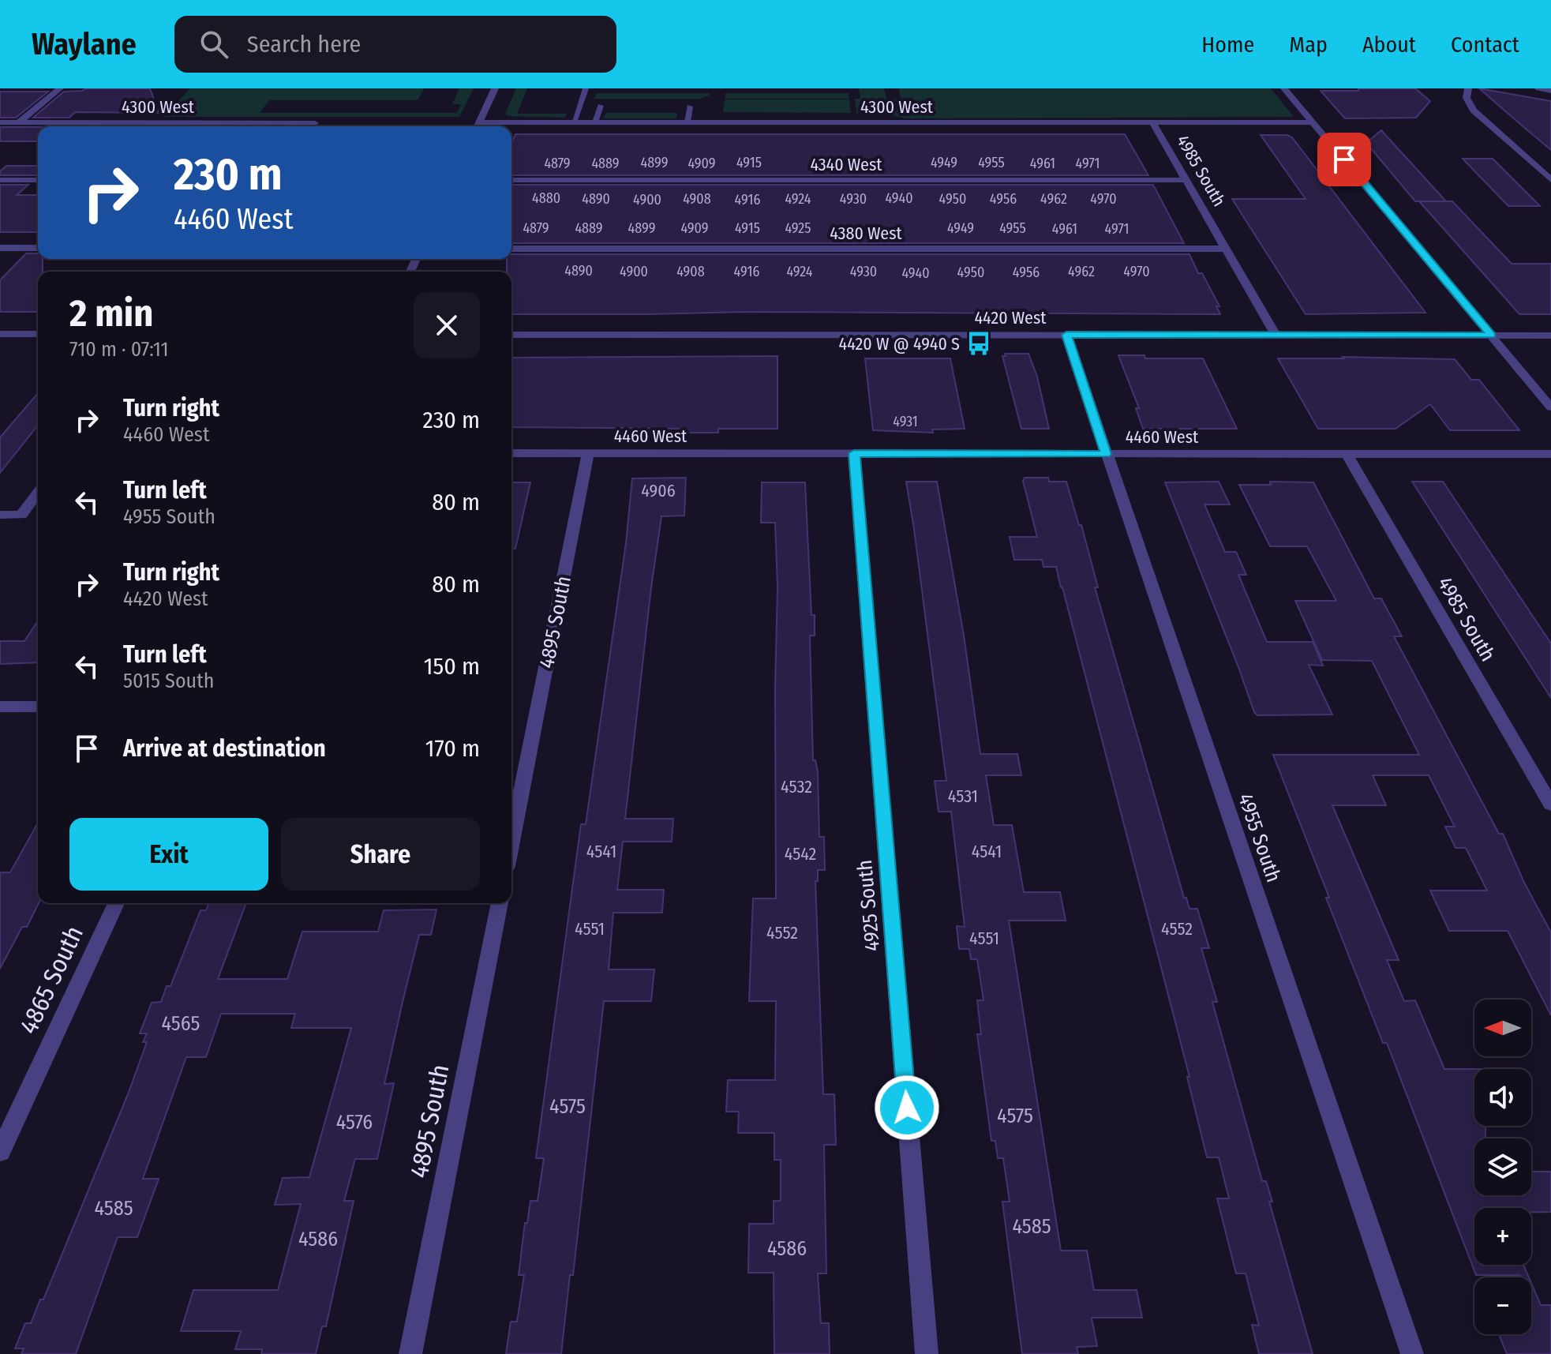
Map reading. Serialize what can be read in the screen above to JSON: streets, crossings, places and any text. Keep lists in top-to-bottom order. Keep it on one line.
{"streets":{"street":["4300 West","4340 West","4985 South","4380 West","4420 West","4460 West","4895 South","4955 South","4925 South","4865 South"]},"crossings":[["4300 West","4985 South"],["4340 West","4985 South"],["4985 South","4380 West"],["4985 South","4420 West"],["4985 South","4460 West"],["4420 West","4955 South"],["4460 West","4895 South"],["4460 West","4955 South"],["4460 West","4925 South"]],"places":{"bus stop":["4420 W @ 4940 S"]},"house_numbers":["4899","4915","4949","4955","4879","4889","4909","4961","4971","4880","4940","4890","4908","4924","4930","4950","4956","4962","4970","4900","4916","4879","4889","4899","4909","4915","4925","4949","4955","4961","4971","4890","4900","4908","4916","4924","4930","4962","4970","4950","4956","4940","4931","4906","4532","4531","4541","4541","4542","4551","4552","4552","4551","4565","4575","4575","4576","4585","4585","4586","4586"],"north":"left","page":{"header":"Waylane","search":"Search here","nav":["Home","Map","About","Contact"],"turn":["230 m","4460 West"],"heading":["2 min","710 m · 07:11"],"list":[{"name":"Turn right","note":"4460 West","value":"230 m"},{"name":"Turn left","note":"4955 South","value":"80 m"},{"name":"Turn right","note":"4420 West","value":"80 m"},{"name":"Turn left","note":"5015 South","value":"150 m"},{"name":"Arrive at destination","value":"170 m"}],"buttons":["Exit","Share"],"map_buttons":["+","−"]}}
